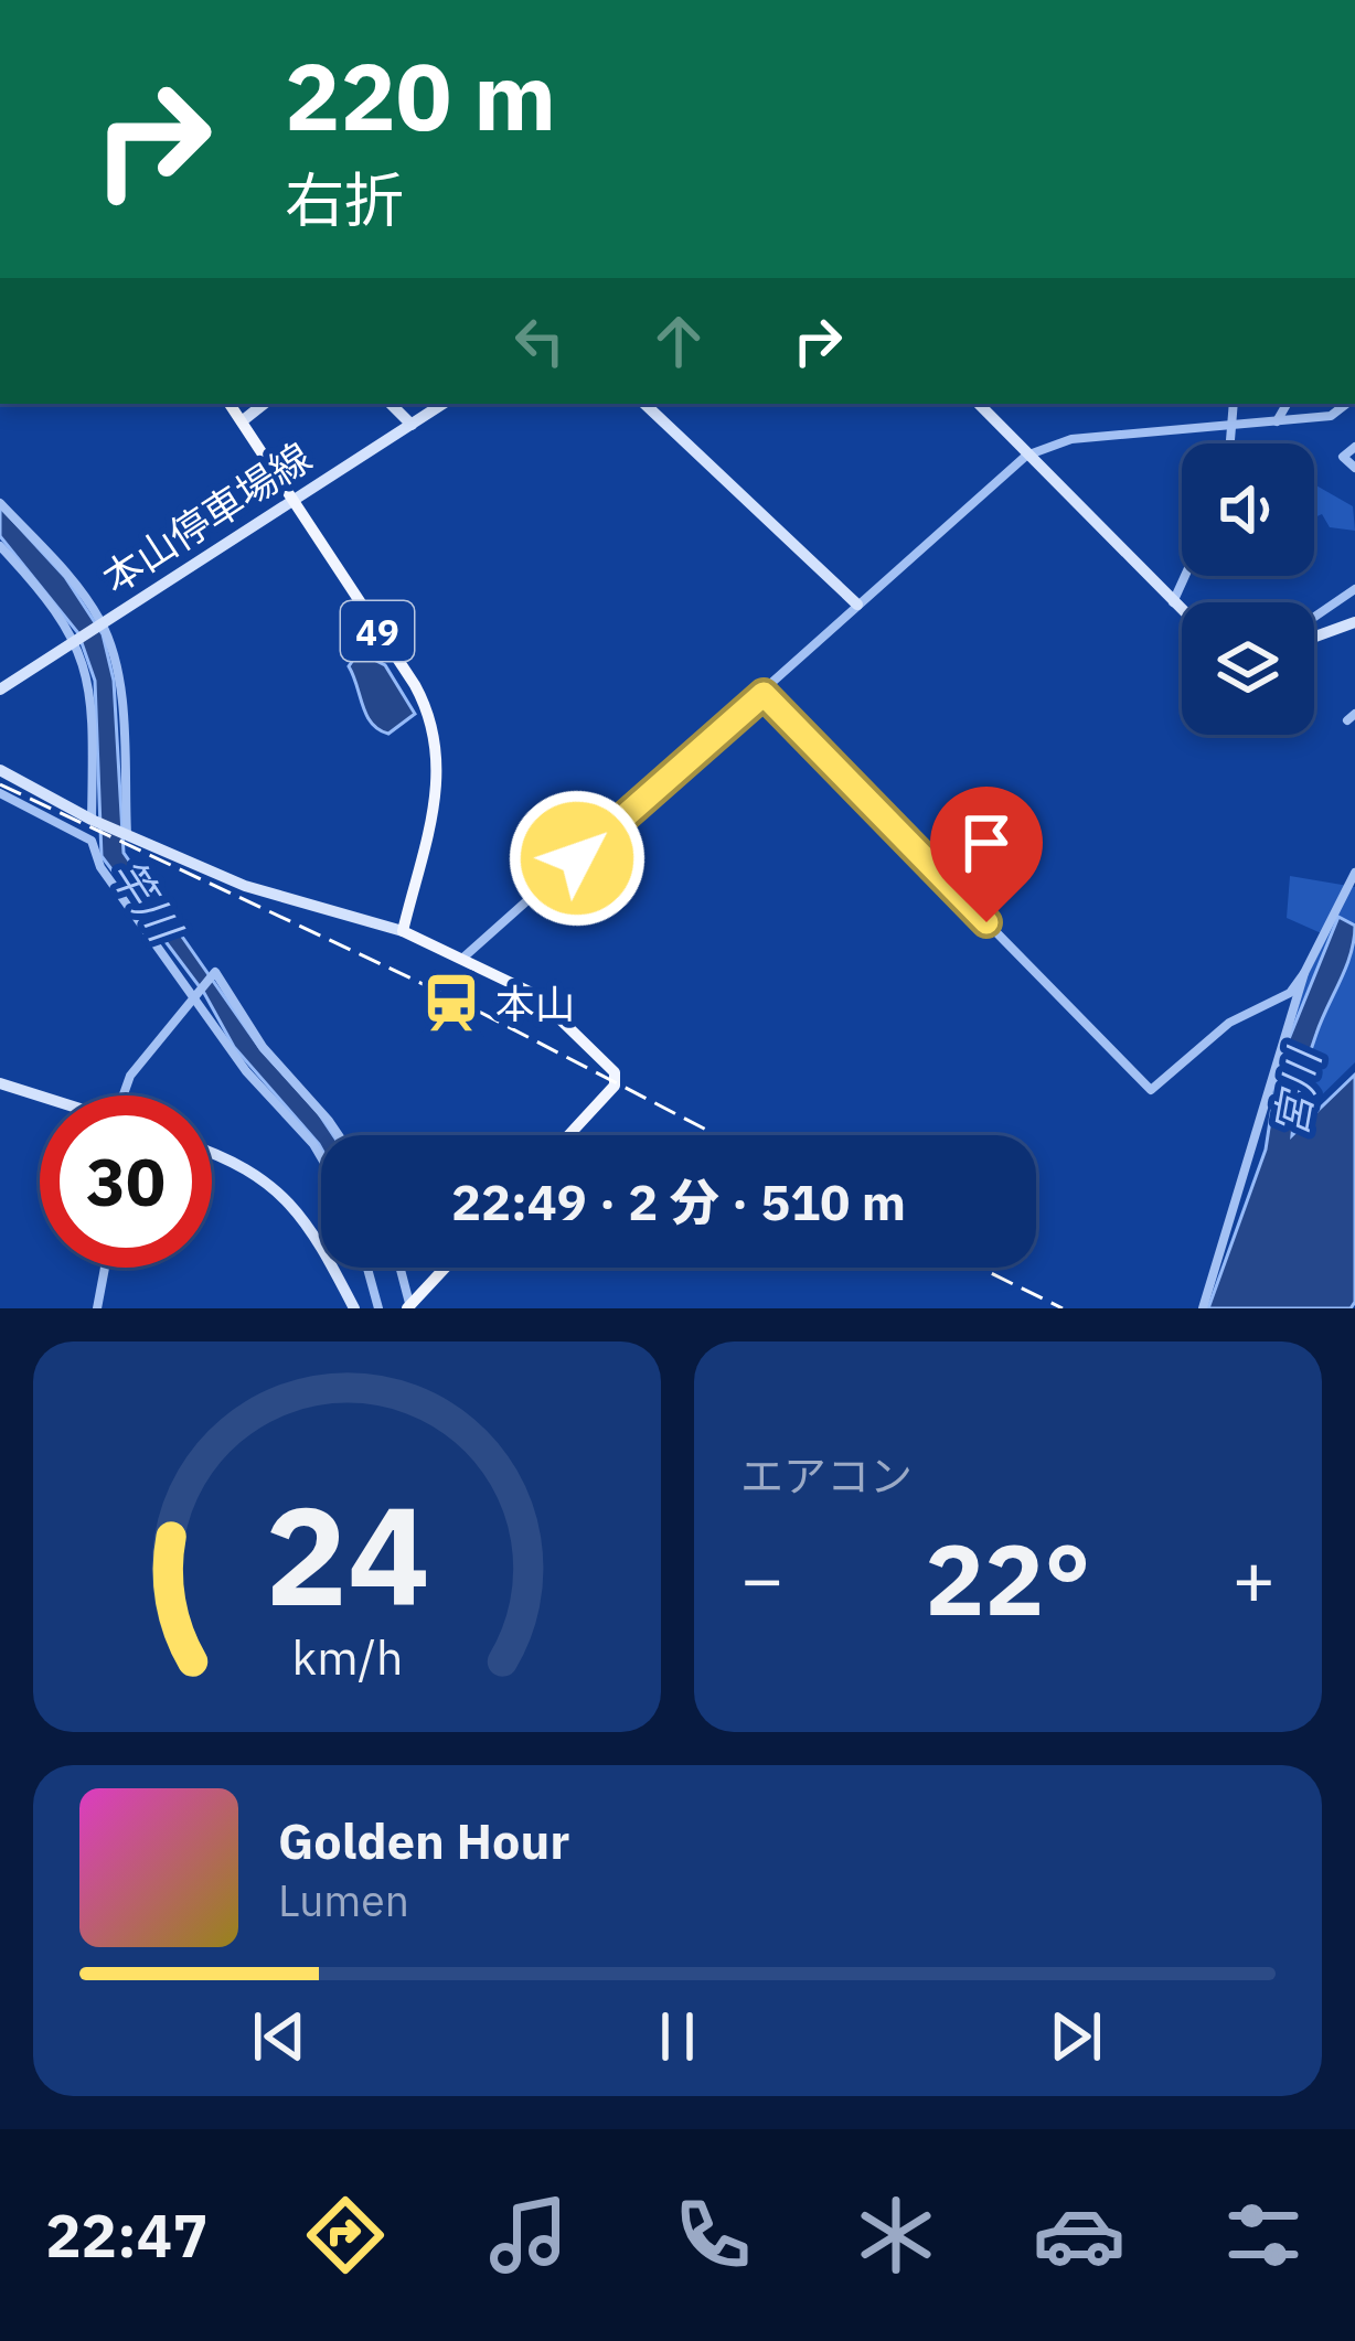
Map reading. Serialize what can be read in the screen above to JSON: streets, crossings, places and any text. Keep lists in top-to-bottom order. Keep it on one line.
{"streets":{"main road":["本山停車場線","49"]},"crossings":[["本山停車場線","49"]],"water":["竿川","宮川"],"places":{"station":["本山"]},"page":{"turn":["220 m","右折"],"limit":"30","trip":"22:49 · 2 分 · 510 m","tile":"エアコン","heat":["−","22°","+"],"song":["Golden Hour","Lumen"],"tabs":"22:47","gauge":["24","km/h"]}}
